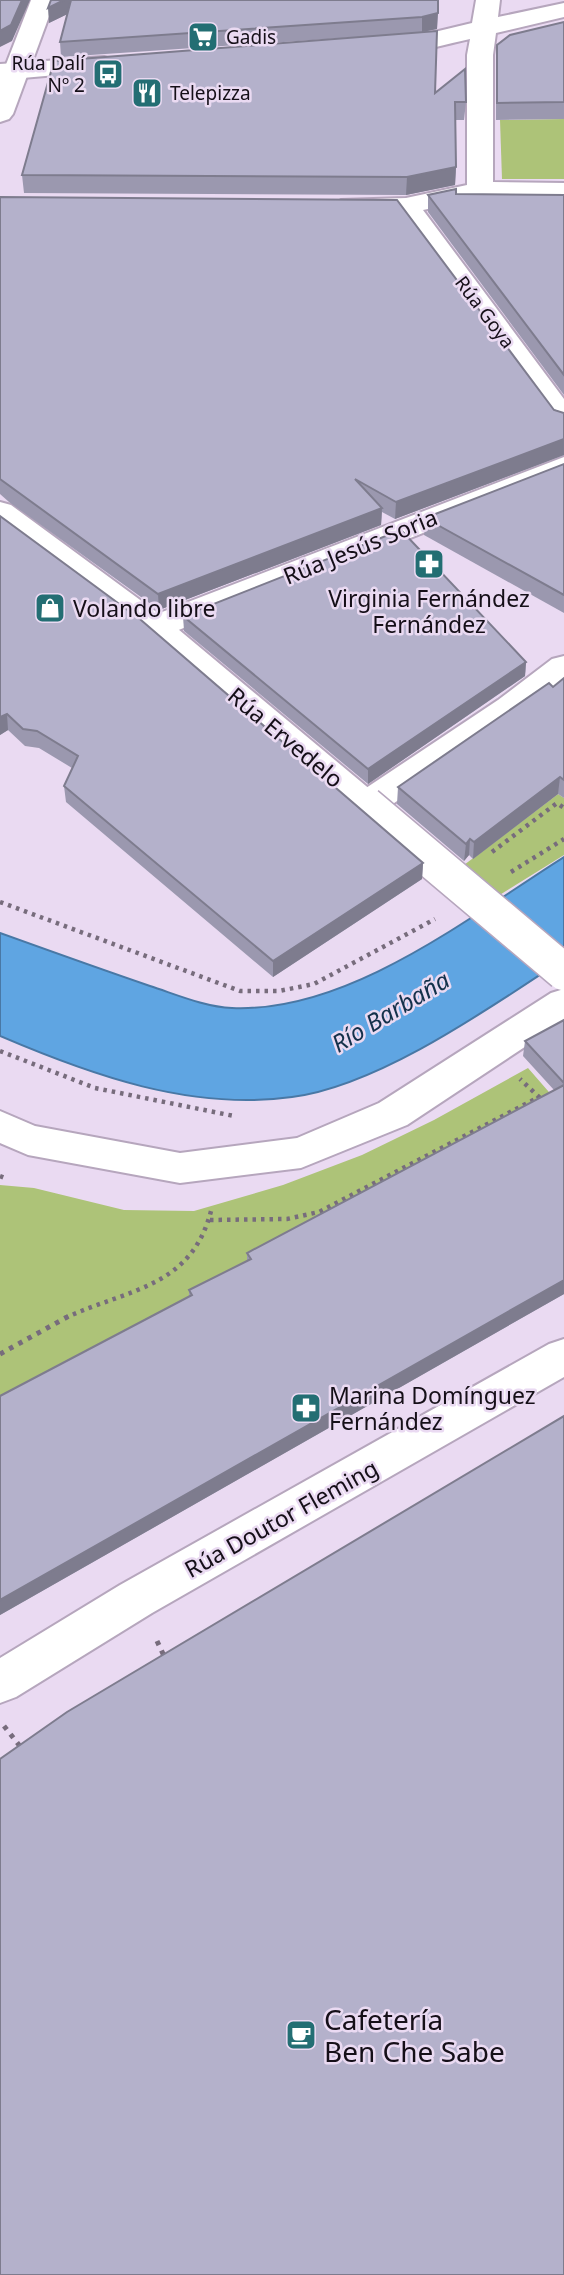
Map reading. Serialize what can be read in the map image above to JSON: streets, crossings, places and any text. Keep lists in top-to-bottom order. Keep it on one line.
{"streets":{"street":["Rúa Goya","Rúa Jesús Soria","Rúa Ervedelo","Rúa Doutor Fleming"]},"crossings":[["Rúa Jesús Soria","Rúa Ervedelo"]],"water":["Río Barbaña"],"places":{"supermarket":["Gadis"],"bus stop":["Rúa Dalí Nº 2"],"restaurant":["Telepizza"],"pharmacy":["Virginia Fernández Fernández","Marina Domínguez Fernández"],"shop":["Volando libre"],"cafe":["Cafetería Ben Che Sabe"]}}
